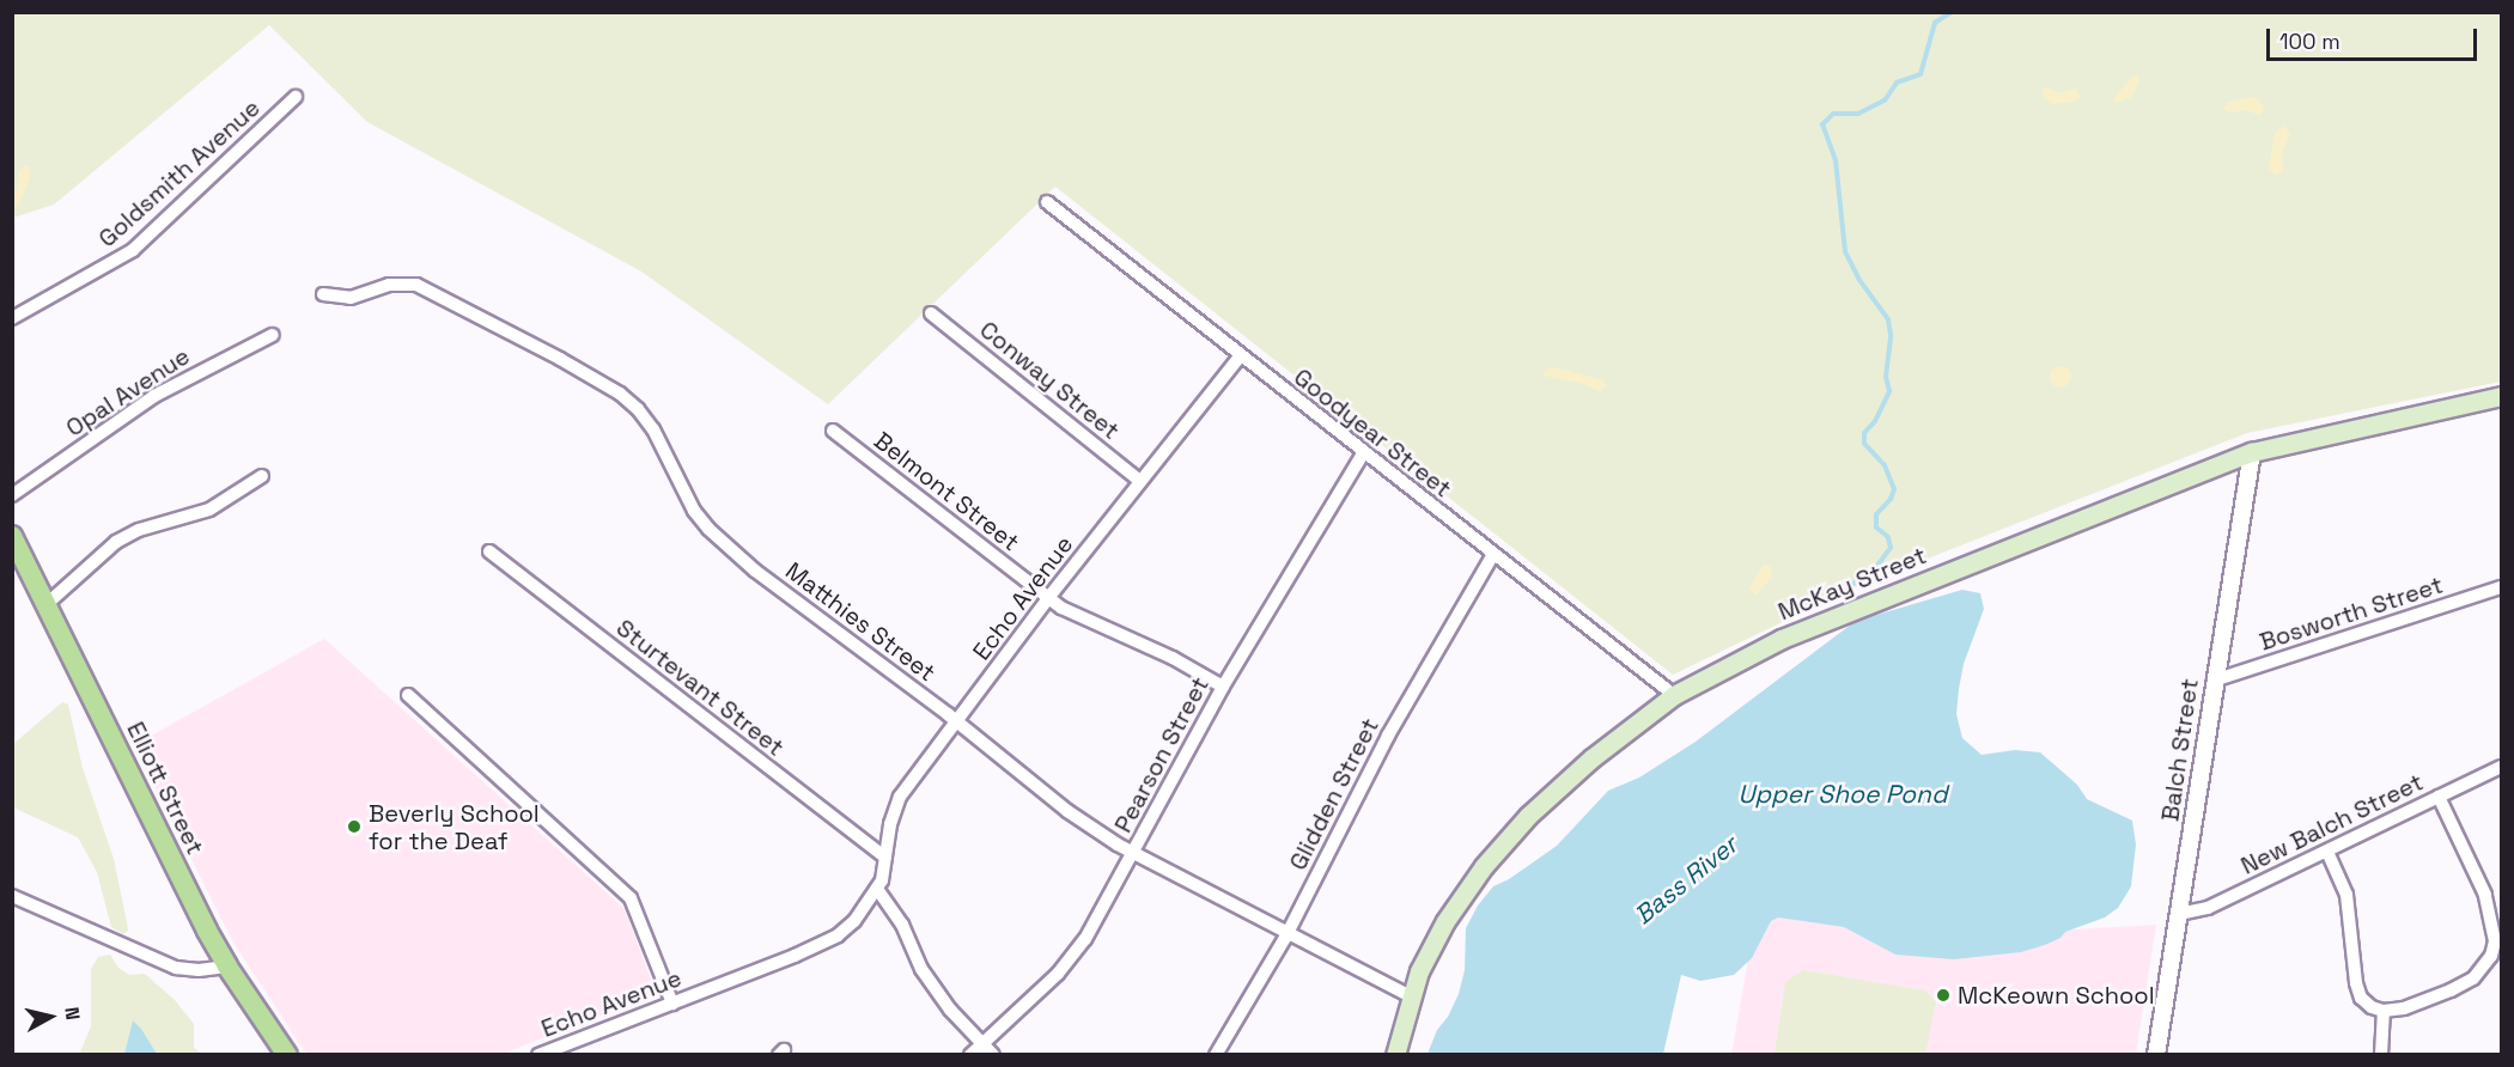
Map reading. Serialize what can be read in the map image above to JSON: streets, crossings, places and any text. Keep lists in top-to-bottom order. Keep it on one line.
{"streets":{"main road":["McKay Street","Elliott Street"],"street":["Goldsmith Avenue","Conway Street","Opal Avenue","Goodyear Street","Belmont Street","Echo Avenue","Bosworth Street","Matthies Street","Sturtevant Street","Balch Street","Pearson Street","Glidden Street","New Balch Street"]},"crossings":[["Conway Street","Echo Avenue"],["Goodyear Street","McKay Street"],["Goodyear Street","Echo Avenue"],["Goodyear Street","Pearson Street"],["Goodyear Street","Glidden Street"],["Belmont Street","Echo Avenue"],["Belmont Street","Pearson Street"],["McKay Street","Matthies Street"],["McKay Street","Balch Street"],["Echo Avenue","Matthies Street"],["Echo Avenue","Sturtevant Street"],["Bosworth Street","Balch Street"],["Matthies Street","Pearson Street"],["Matthies Street","Glidden Street"],["Balch Street","New Balch Street"]],"water":["Upper Shoe Pond","Bass River"],"places":["Beverly School for the Deaf","McKeown School"],"scale_bar":"100 m","north":"right"}
